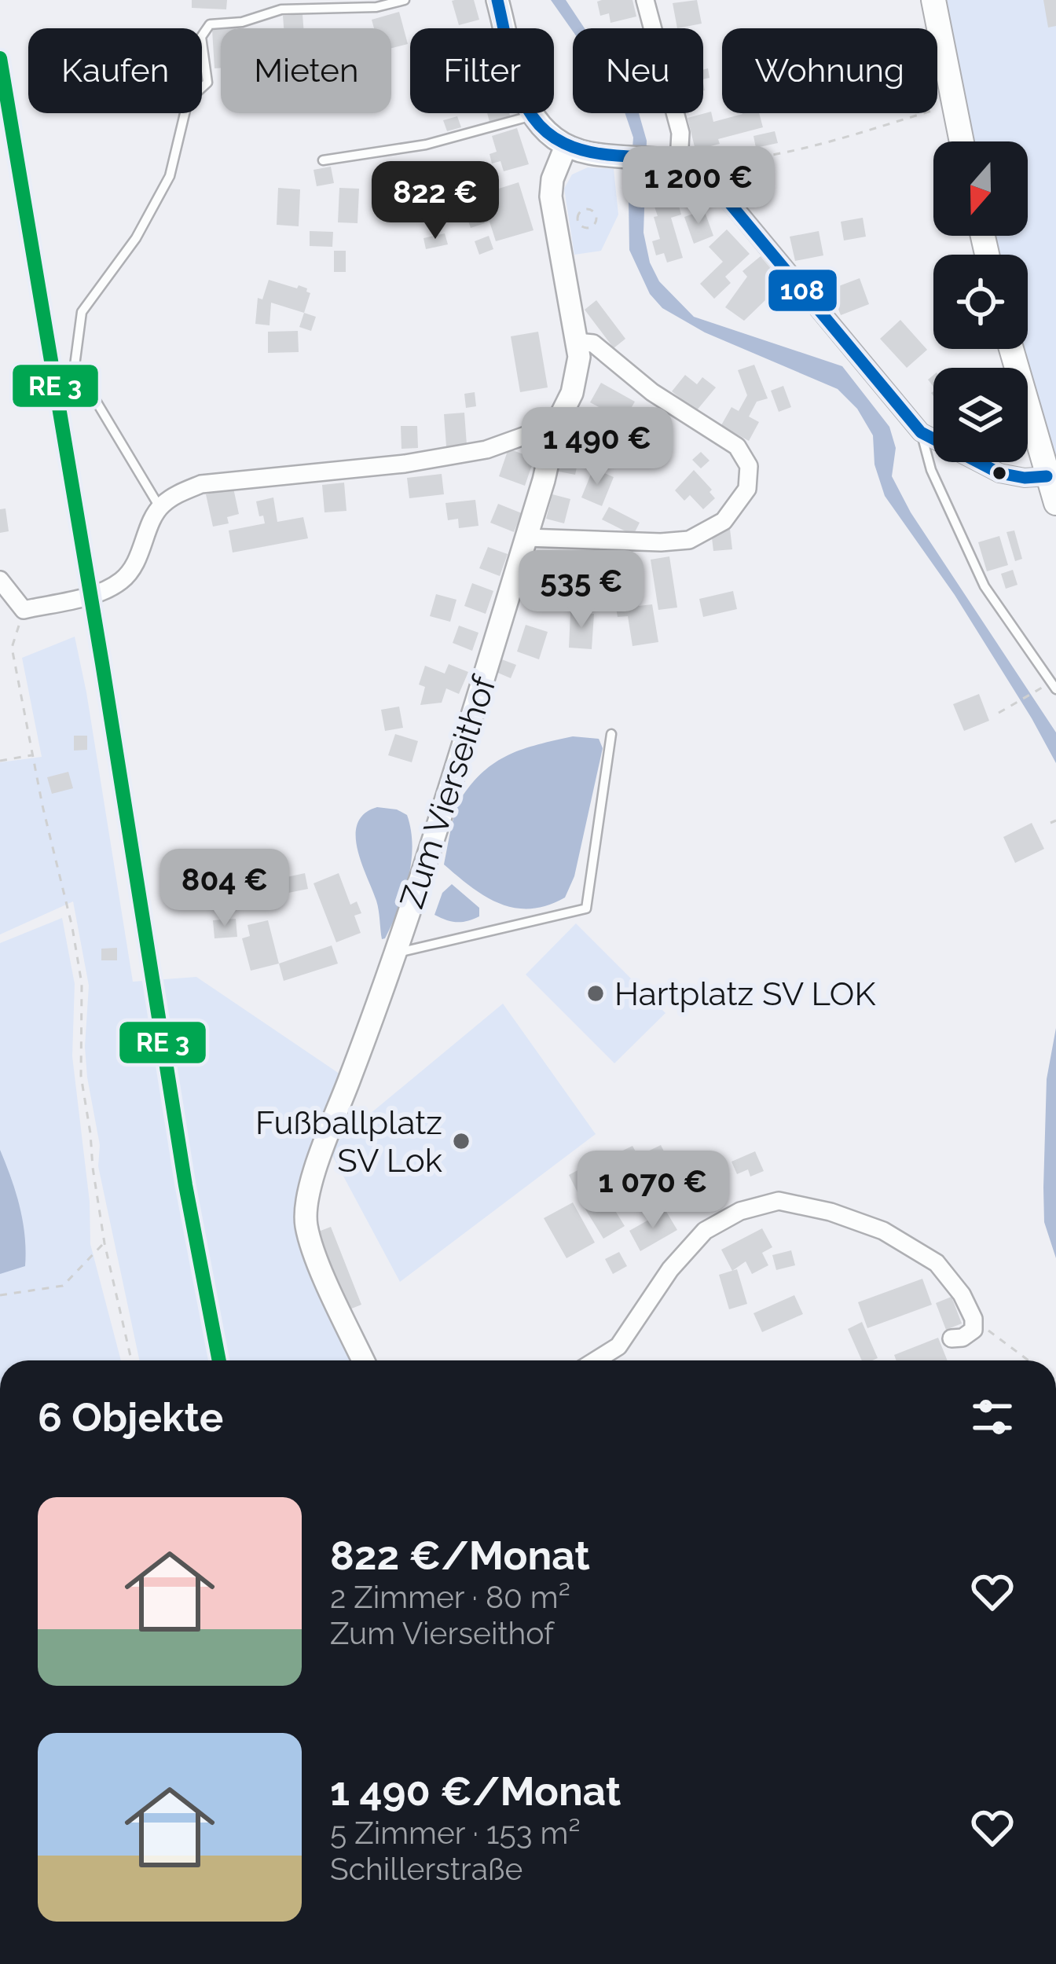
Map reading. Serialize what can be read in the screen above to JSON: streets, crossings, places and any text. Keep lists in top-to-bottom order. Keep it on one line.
{"streets":{"street":["Zum Vierseithof"]},"places":["Hartplatz SV LOK","Fußballplatz SV Lok"],"lines":["transit line 108"],"north":"bottom","page":{"chip":["Kaufen","Mieten","Filter","Neu","Wohnung"],"price":["1 200 €","822 €","1 490 €","535 €","804 €","1 070 €"],"heading":"6 Objekte","list":[{"name":"822 €/Monat","note":"2 Zimmer · 80 m² · Zum Vierseithof"},{"name":"1 490 €/Monat","note":"5 Zimmer · 153 m² · Schillerstraße"}]}}
